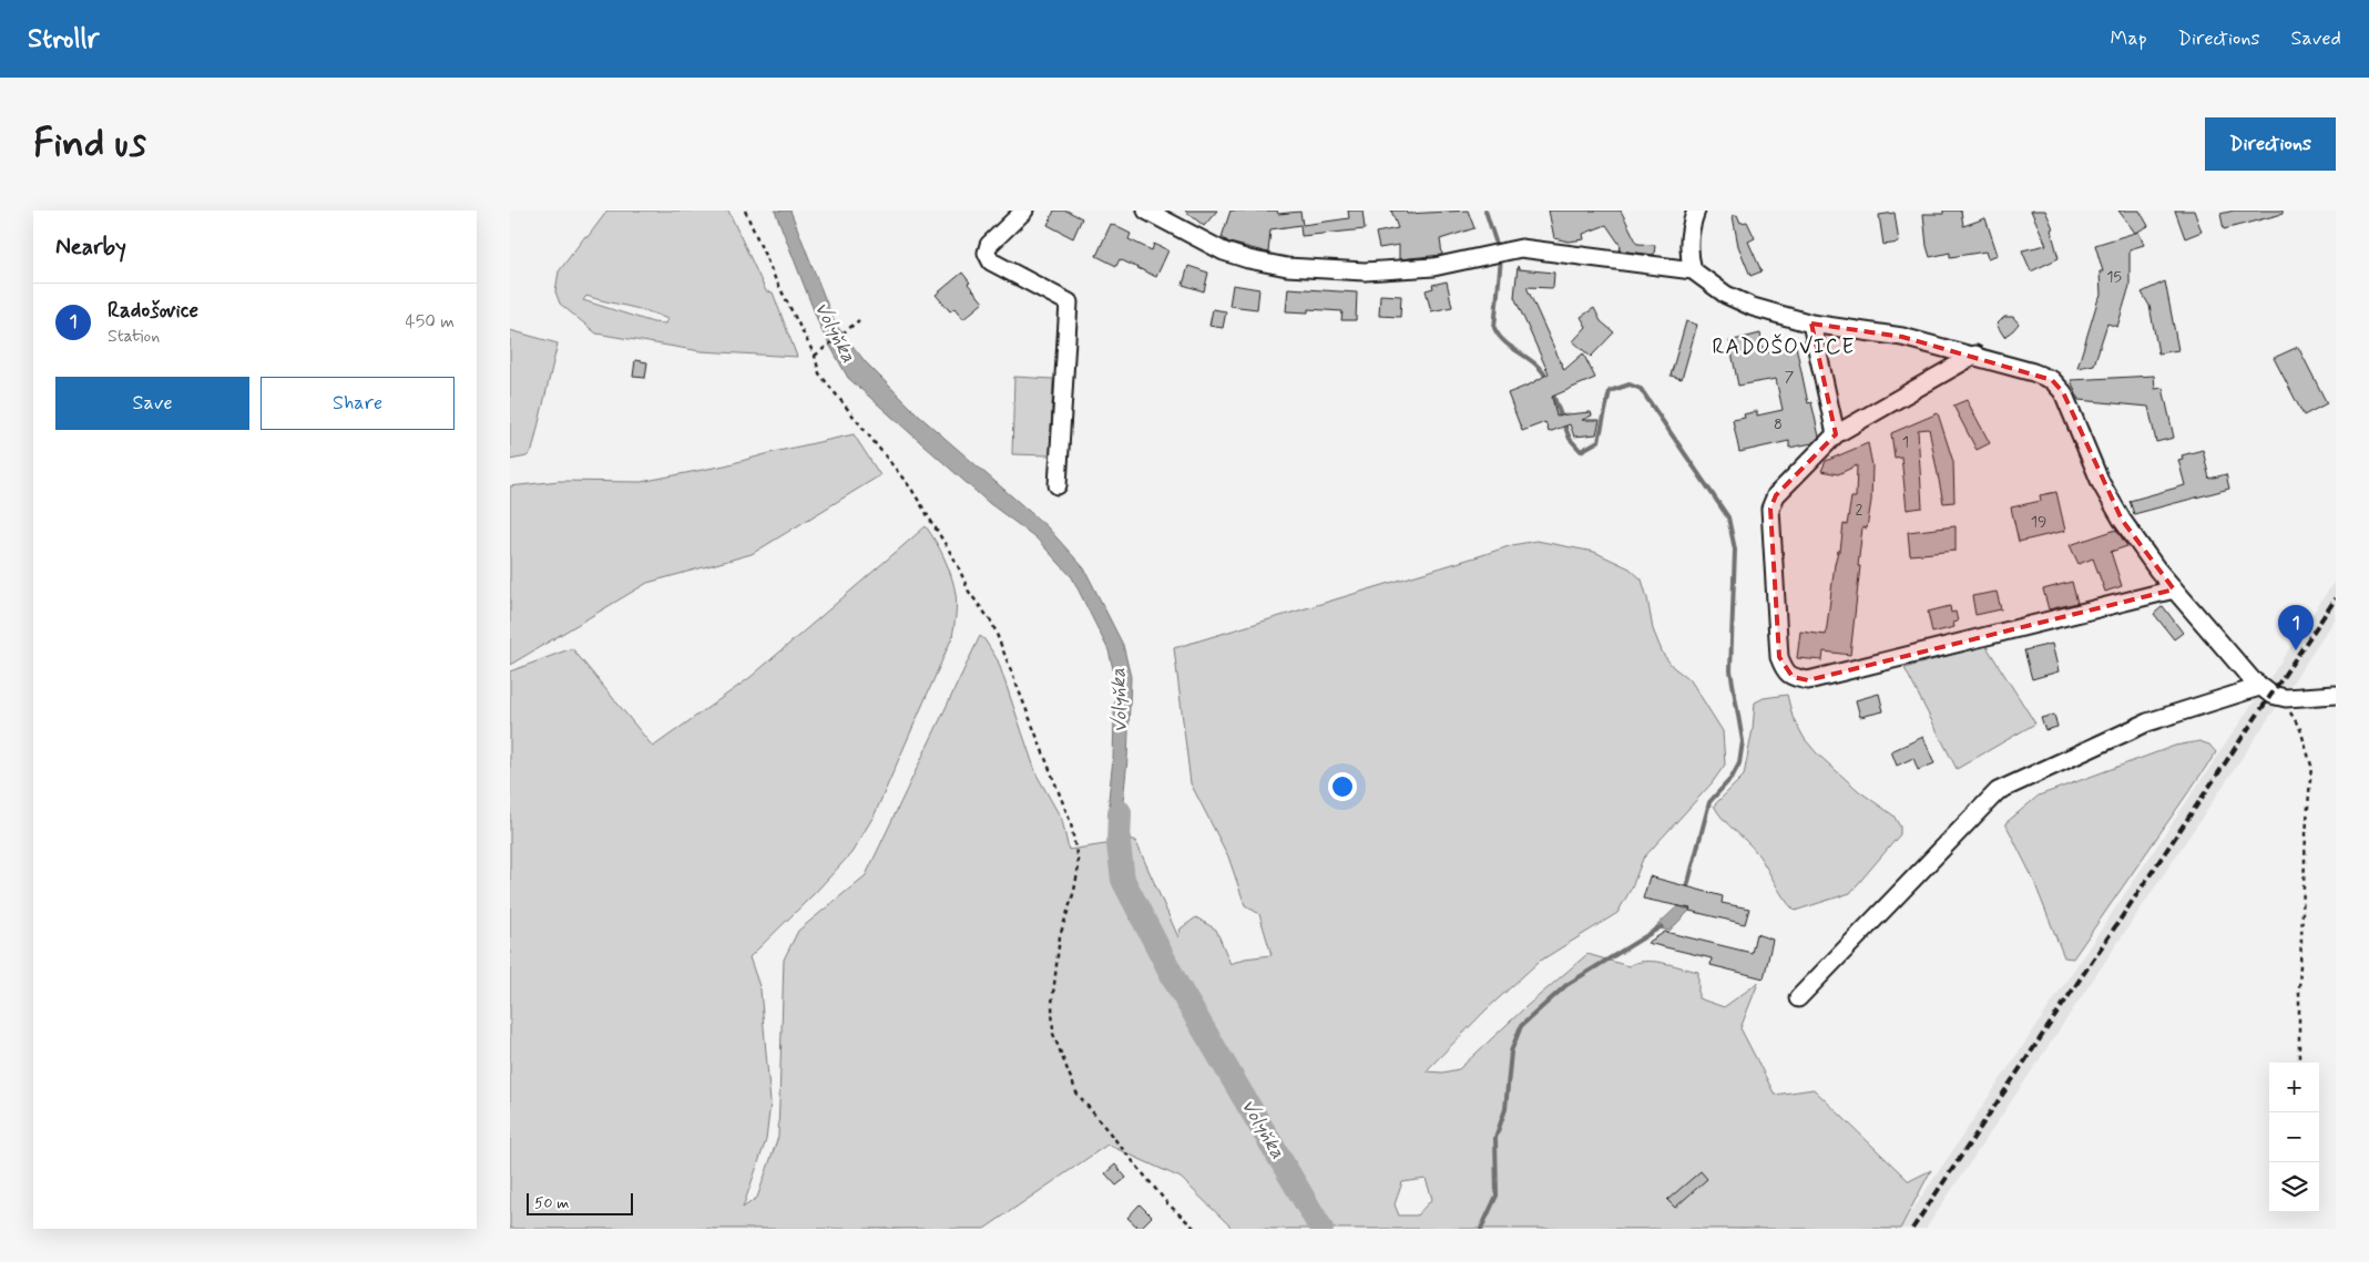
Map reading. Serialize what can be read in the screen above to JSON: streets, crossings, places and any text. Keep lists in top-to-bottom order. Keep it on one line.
{"districts":["RADOŠOVICE"],"water":["Volyňka"],"house_numbers":["15","7","8","1","2","19"],"scale_bar":"50 m","page":{"header":"Strollr","nav":["Map","Directions","Saved"],"buttons":["Directions",["Save","Share"]],"title":"Find us","heading":"Nearby","list":[{"mark":"1","name":"Radošovice","note":"Station","value":"450 m"}],"pins":"1","map_buttons":["+","−"],"scale":"50 m"}}
